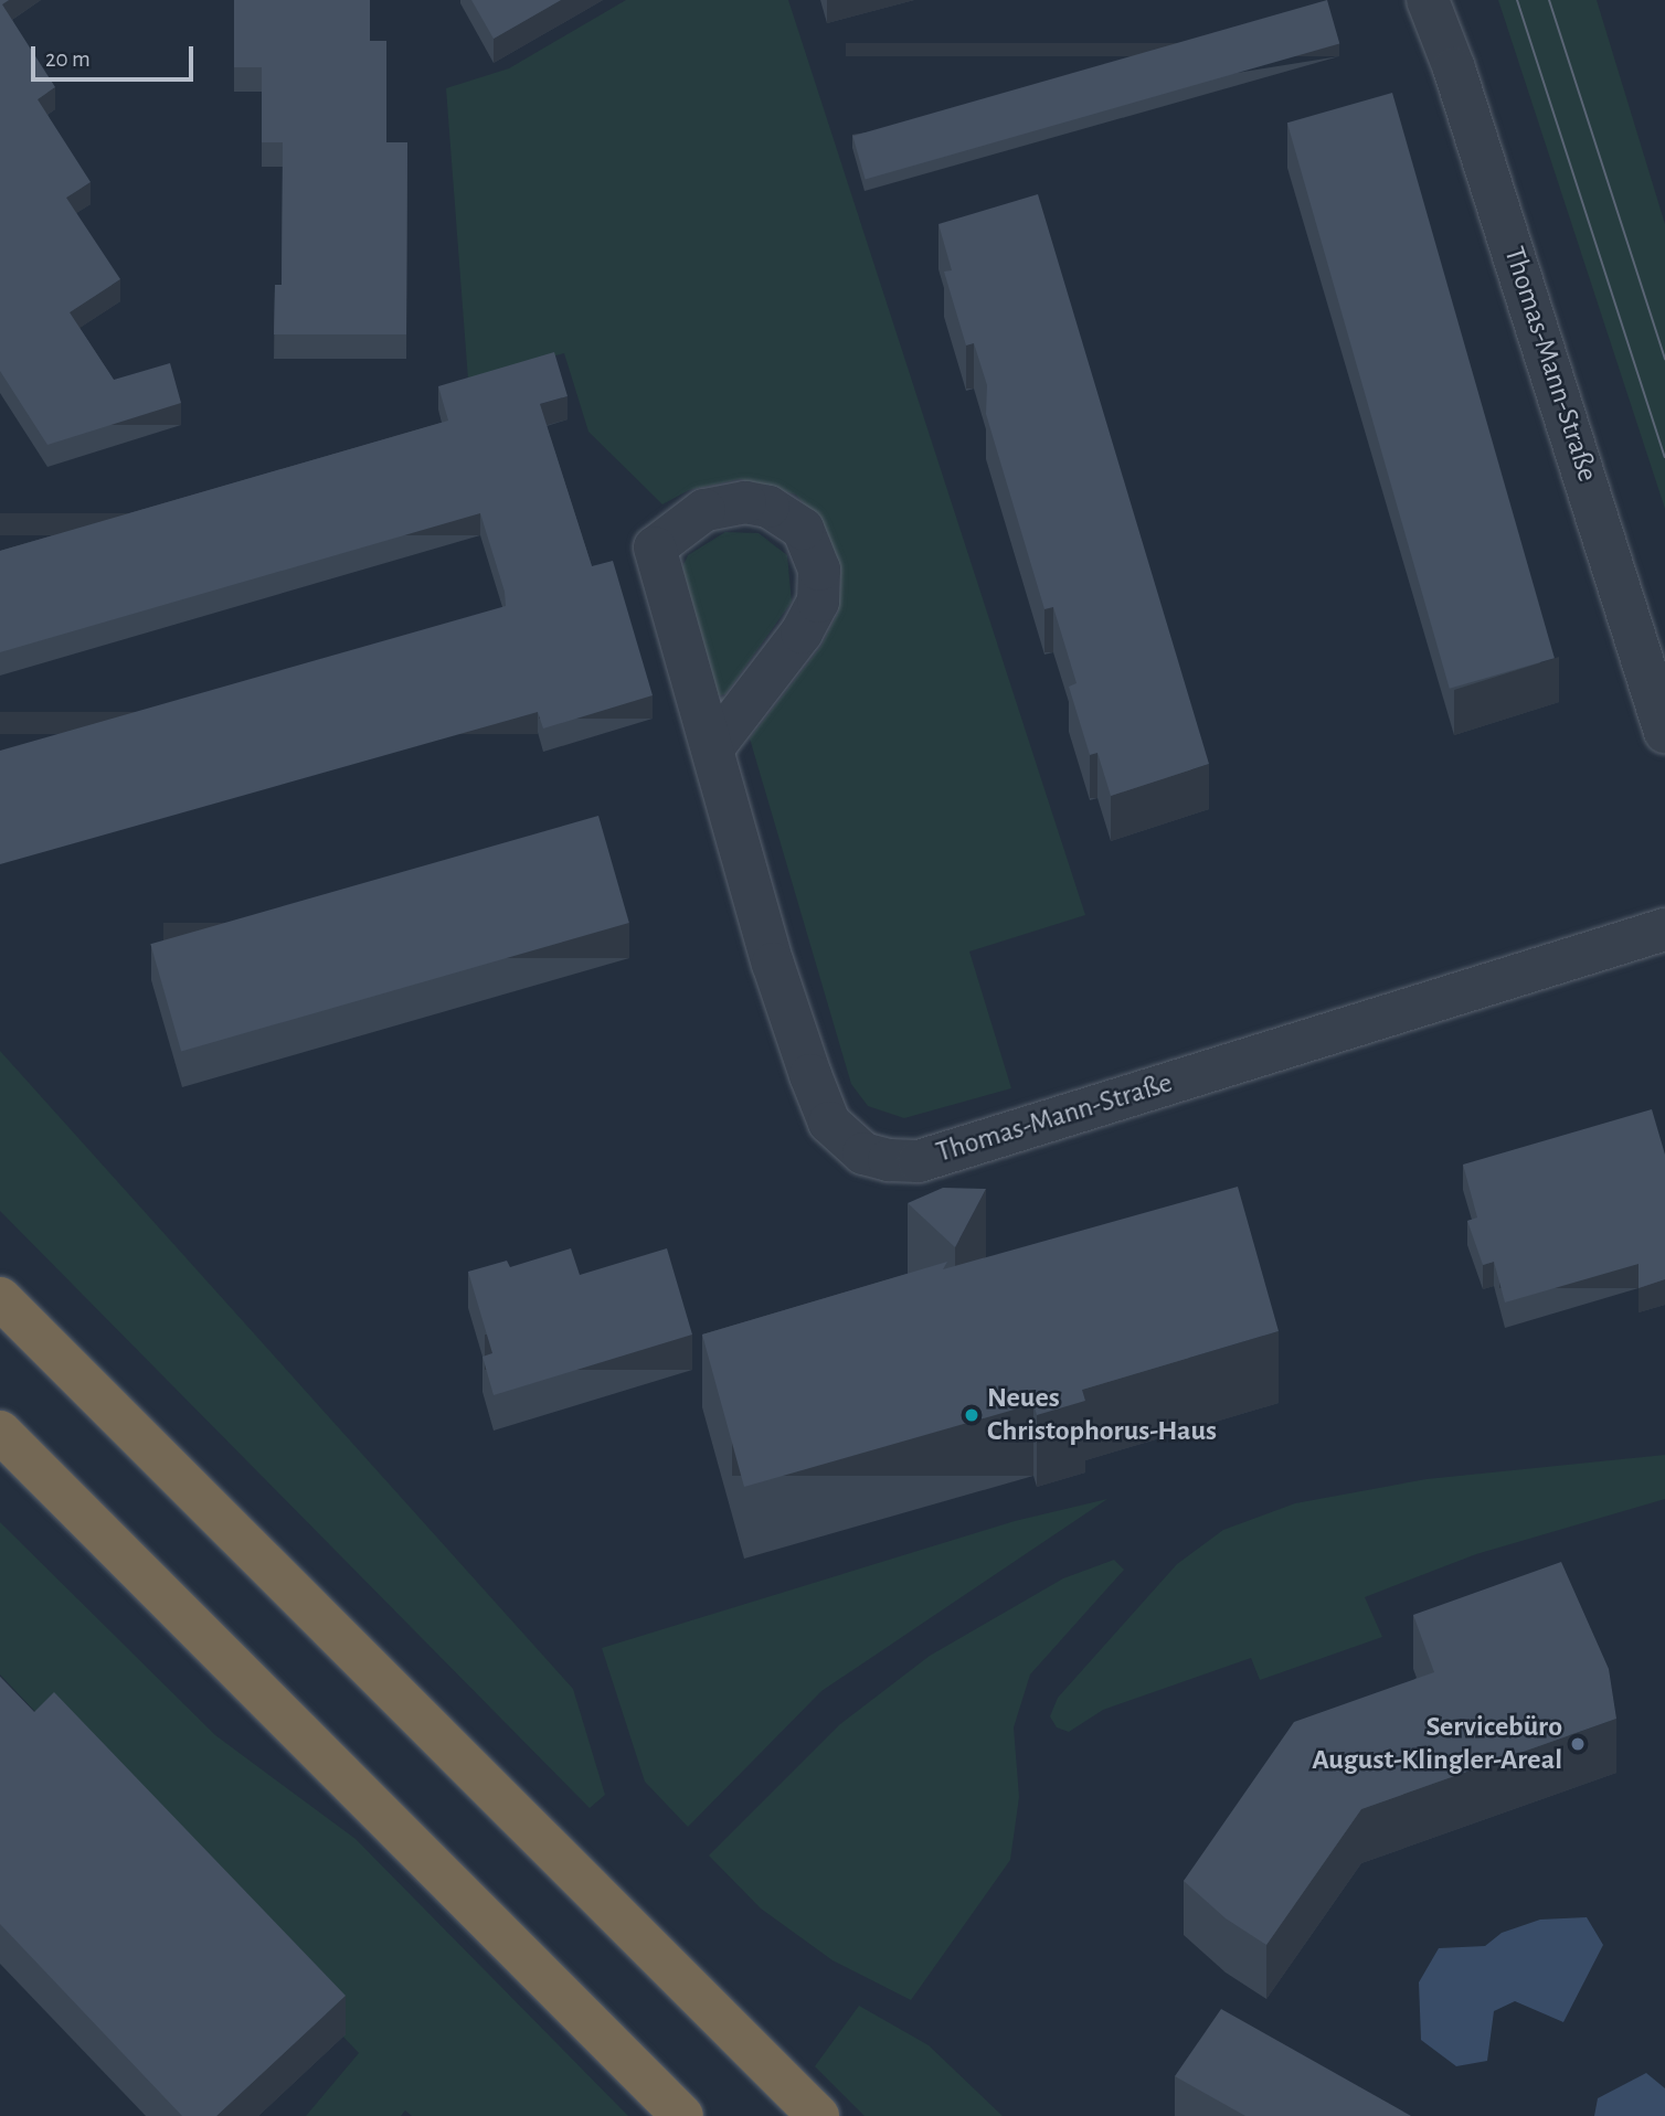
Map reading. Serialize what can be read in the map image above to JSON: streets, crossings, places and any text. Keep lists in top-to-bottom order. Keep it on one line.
{"streets":{"street":["Thomas-Mann-Straße"]},"places":["Neues Christophorus-Haus","Servicebüro August-Klingler-Areal"],"scale_bar":"20 m"}
